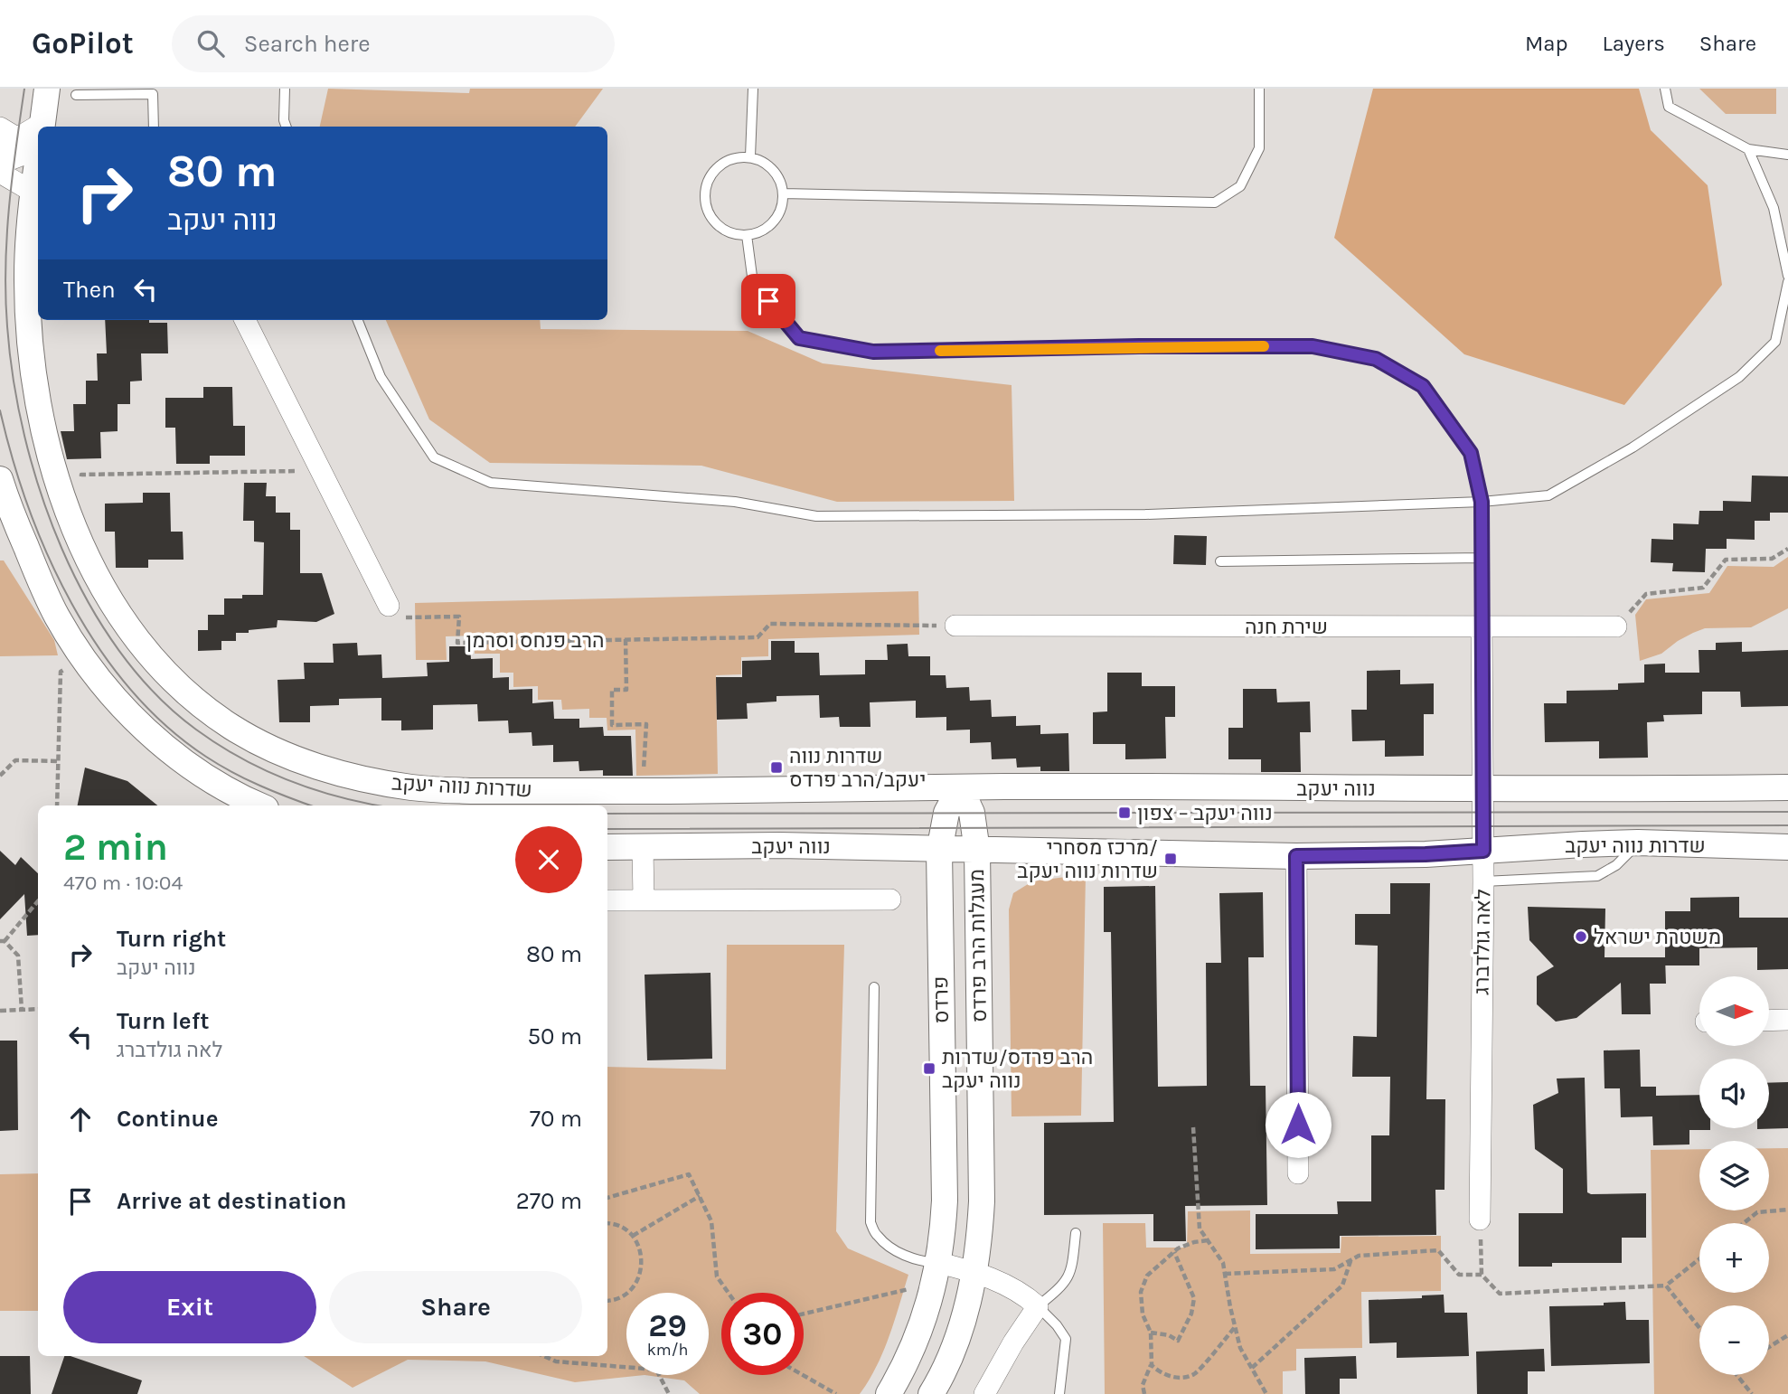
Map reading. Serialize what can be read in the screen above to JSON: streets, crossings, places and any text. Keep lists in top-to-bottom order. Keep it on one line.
{"streets":{"street":["שירת חנה","שדרות נווה יעקב","נווה יעקב","לאה גולדברג","מעגלות הרב פרדס","פרדס"],"path":["הרב פנחס וסרמן"]},"crossings":[["שירת חנה","הרב פנחס וסרמן"],["שירת חנה","לאה גולדברג"],["שדרות נווה יעקב","נווה יעקב"],["שדרות נווה יעקב","לאה גולדברג"],["שדרות נווה יעקב","מעגלות הרב פרדס"],["נווה יעקב","לאה גולדברג"],["נווה יעקב","מעגלות הרב פרדס"],["נווה יעקב","פרדס"]],"places":{"transit":["שדרות נווה יעקב/הרב פרדס","נווה יעקב – צפון","מרכז מסחרי/ שדרות נווה יעקב","הרב פרדס/שדרות נווה יעקב"],"other":["משטרת ישראל"]},"north":"right","page":{"header":"GoPilot","search":"Search here","nav":["Map","Layers","Share"],"turn":["80 m","נווה יעקב"],"then":"Then","heading":["2 min","470 m · 10:04"],"list":[{"name":"Turn right","note":"נווה יעקב","value":"80 m"},{"name":"Turn left","note":"לאה גולדברג","value":"50 m"},{"name":"Continue","value":"70 m"},{"name":"Arrive at destination","value":"270 m"}],"map_buttons":["+","−"],"buttons":["Exit","Share"],"speed":"29 km/h","limit":"30"}}
